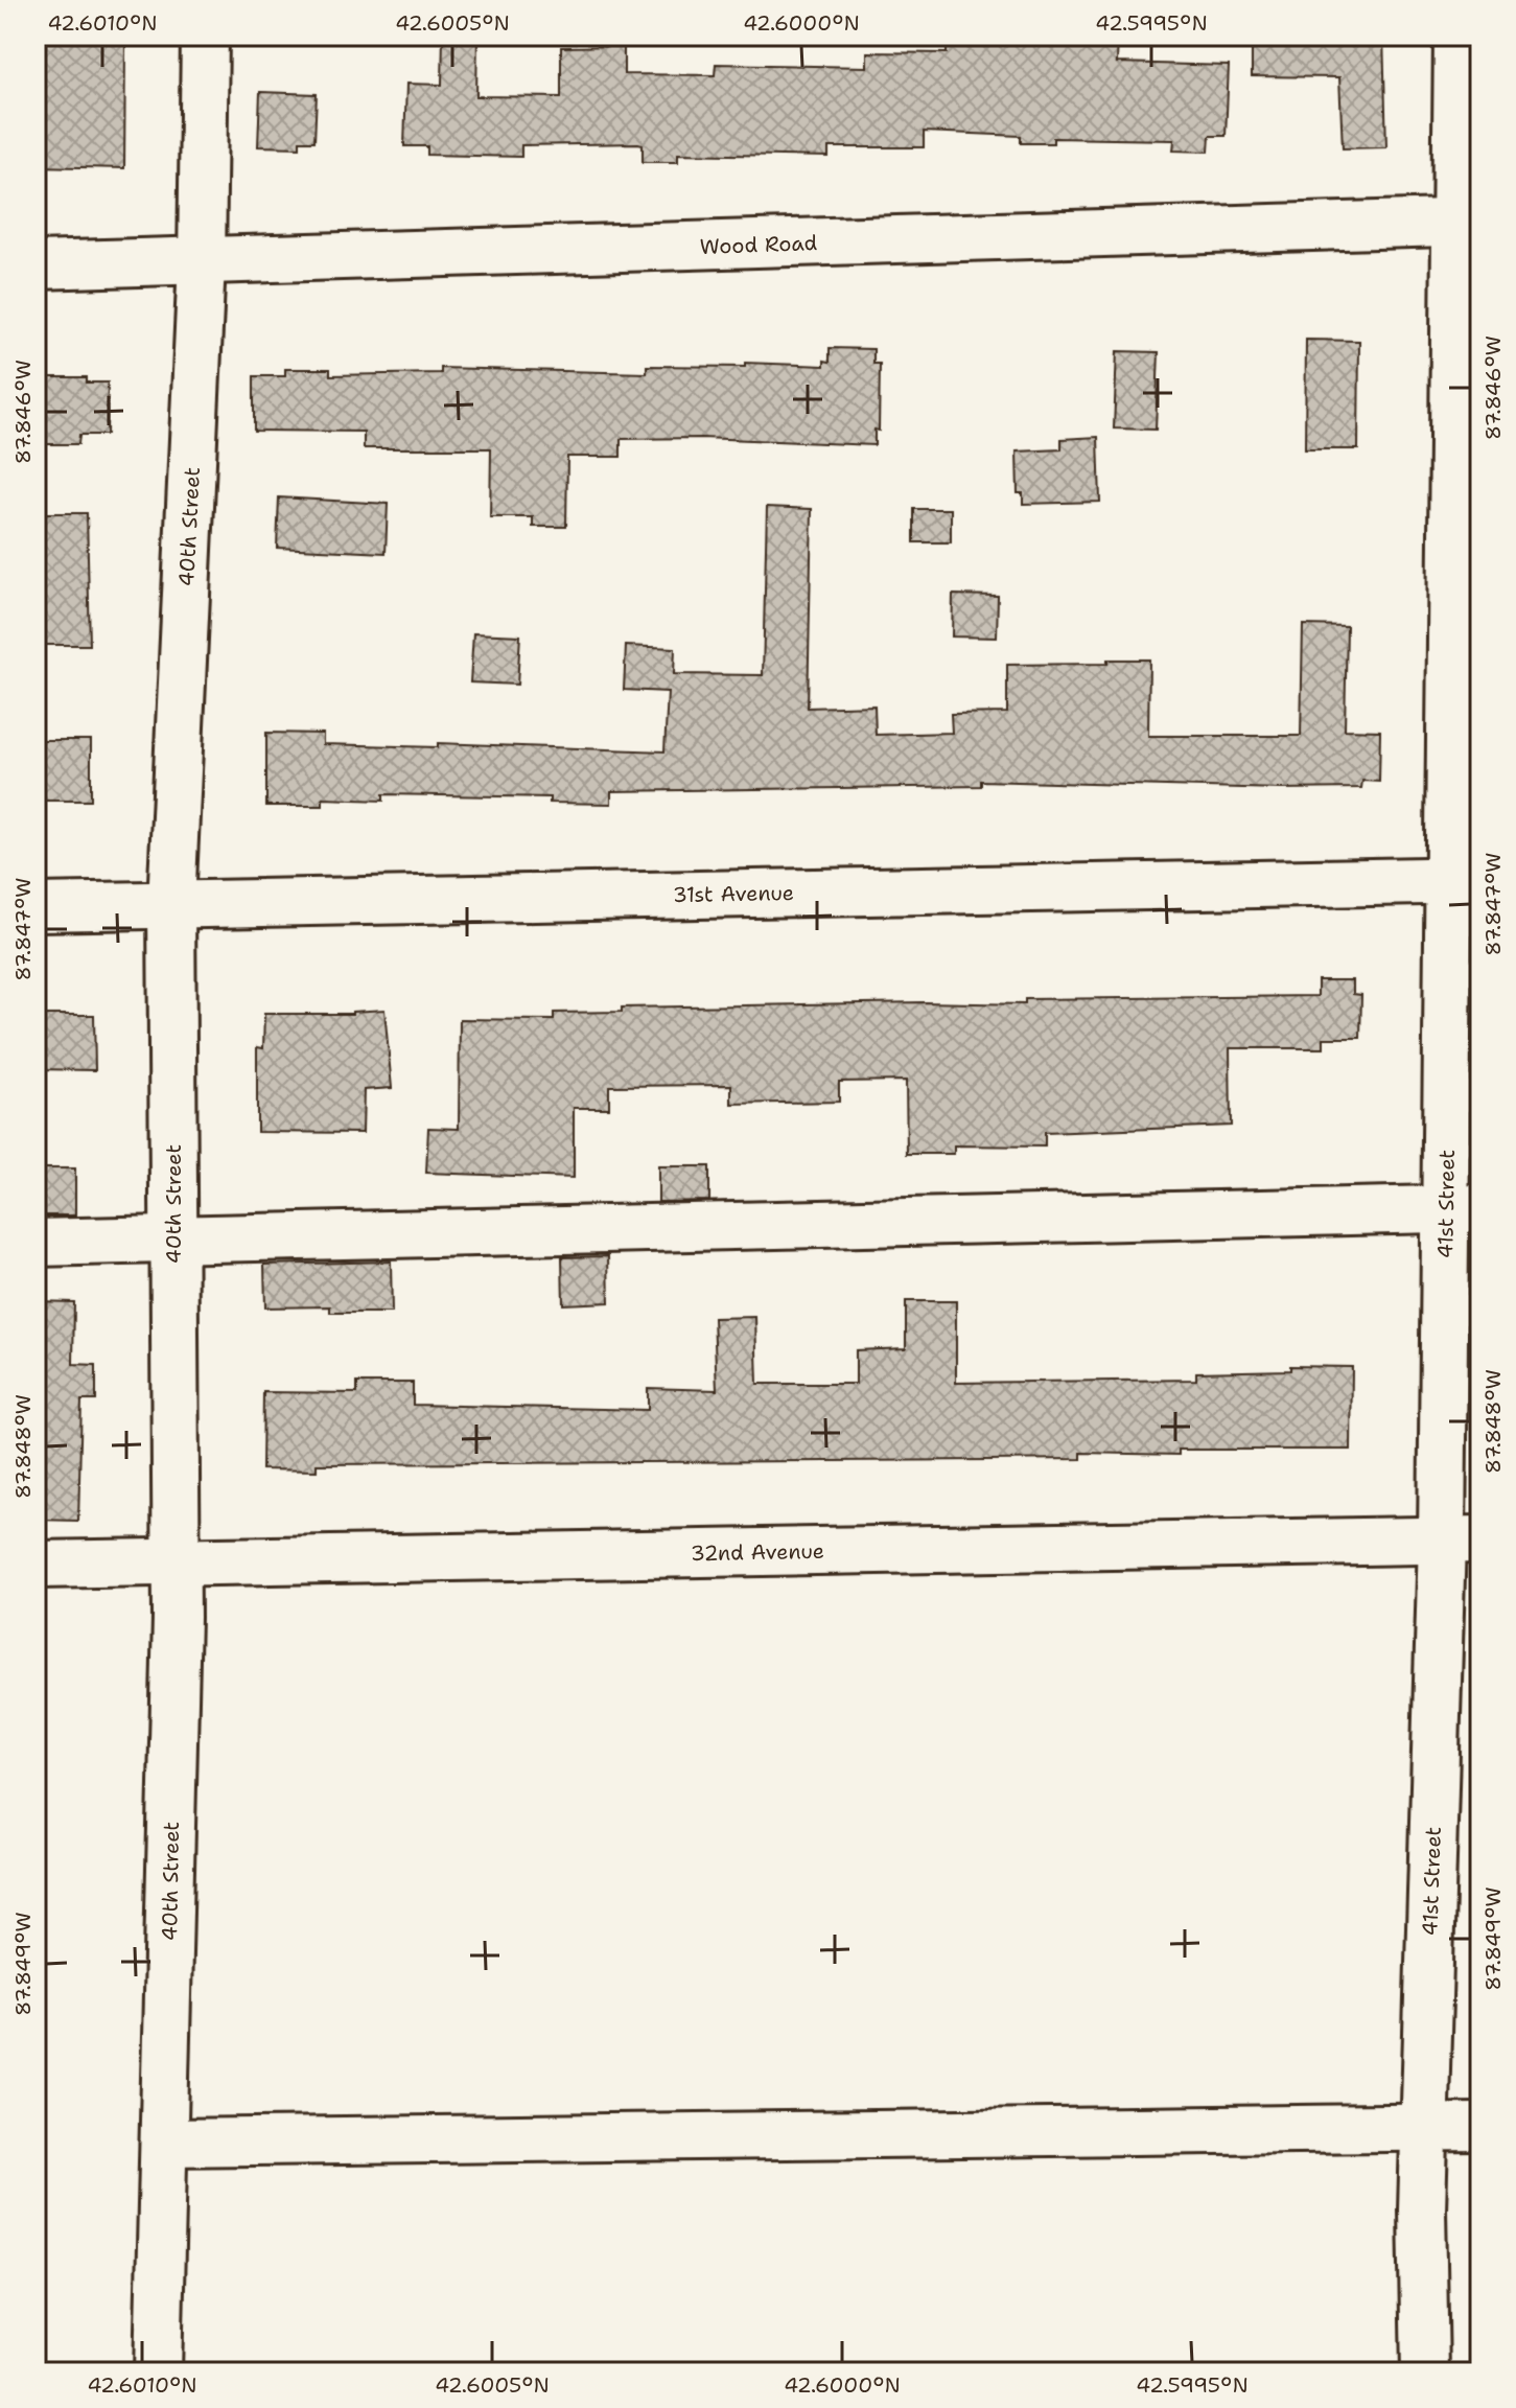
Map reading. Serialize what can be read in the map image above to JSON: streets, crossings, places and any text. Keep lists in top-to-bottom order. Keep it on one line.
{"streets":{"street":["Wood Road","40th Street","31st Avenue","41st Street","32nd Avenue"]},"crossings":[["Wood Road","40th Street"],["Wood Road","41st Street"],["40th Street","31st Avenue"],["40th Street","32nd Avenue"],["31st Avenue","41st Street"],["41st Street","32nd Avenue"]],"coordinates":["42.6010°N","42.6005°N","42.6000°N","42.5995°N","87.846°W","87.847°W","87.848°W","87.849°W"]}
